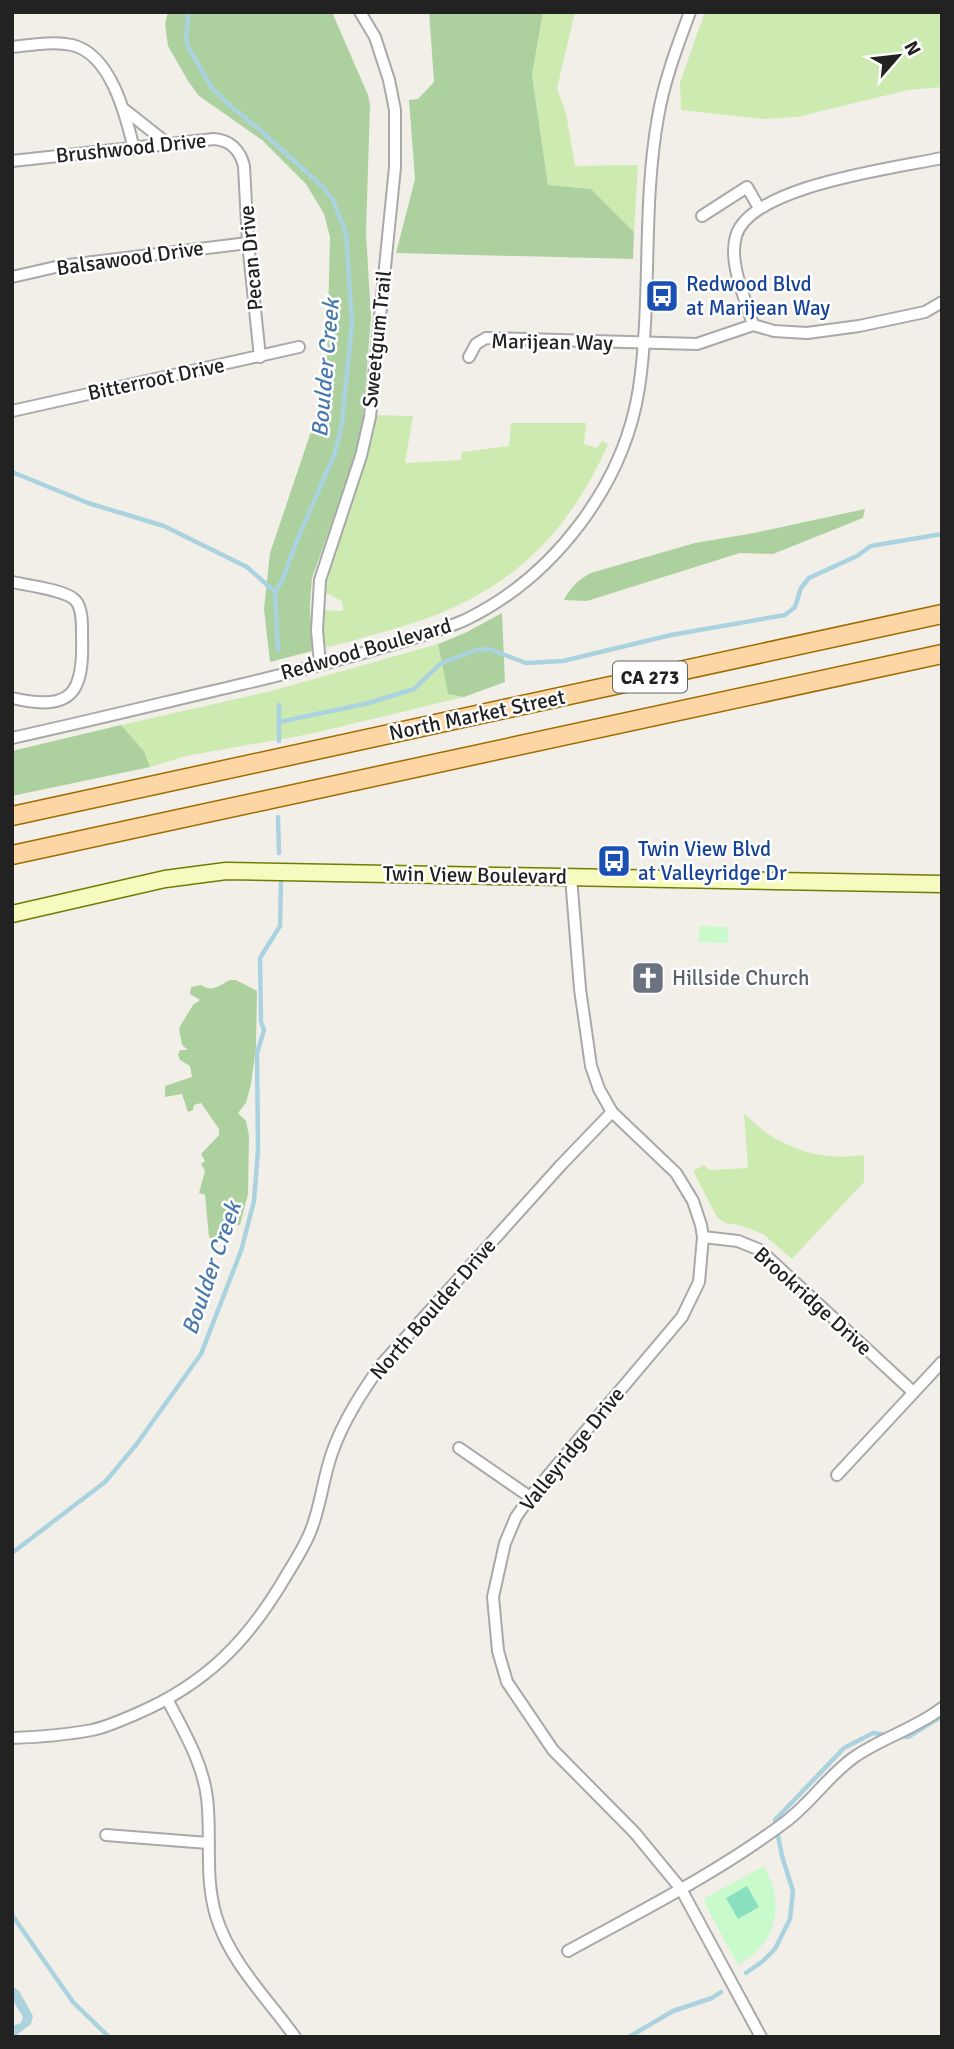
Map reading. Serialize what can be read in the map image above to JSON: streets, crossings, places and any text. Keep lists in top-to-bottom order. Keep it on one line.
{"streets":{"main road":["CA 273","North Market Street"],"street":["Brushwood Drive","Balsawood Drive","Pecan Drive","Sweetgum Trail","Marijean Way","Bitterroot Drive","Redwood Boulevard","Twin View Boulevard","Brookridge Drive","North Boulder Drive","Valleyridge Drive"]},"crossings":[["Brushwood Drive","Pecan Drive"],["Balsawood Drive","Pecan Drive"],["Pecan Drive","Bitterroot Drive"],["Sweetgum Trail","Redwood Boulevard"],["Marijean Way","Redwood Boulevard"],["Twin View Boulevard","Valleyridge Drive"],["Brookridge Drive","Valleyridge Drive"],["North Boulder Drive","Valleyridge Drive"]],"water":["Boulder Creek"],"places":{"bus stop":["Redwood Blvd at Marijean Way","Twin View Blvd at Valleyridge Dr"],"church":["Hillside Church"]},"north":"top right"}
